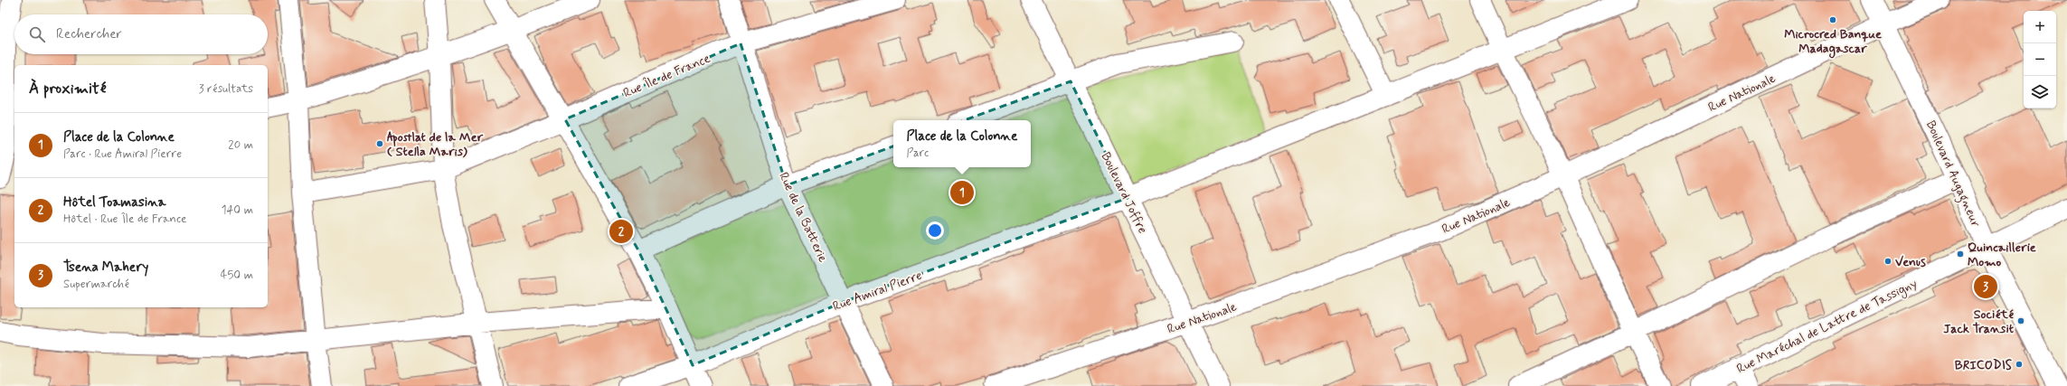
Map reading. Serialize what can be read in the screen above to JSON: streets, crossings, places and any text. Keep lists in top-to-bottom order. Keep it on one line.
{"streets":{"street":["Rue Île de France","Rue Nationale","Boulevard Augagneur","Boulevard Joffre","Rue de la Batterie","Rue Amiral Pierre","Rue Maréchal de Lattre de Tassigny"]},"crossings":[["Rue Île de France","Rue de la Batterie"],["Rue Nationale","Boulevard Augagneur"],["Rue Nationale","Boulevard Joffre"],["Boulevard Augagneur","Rue Maréchal de Lattre de Tassigny"],["Boulevard Joffre","Rue Amiral Pierre"],["Rue de la Batterie","Rue Amiral Pierre"]],"places":["Microcred Banque Madagascar","Apostlat de la Mer ( Stella Maris)","Quincaillerie Momo","Venus","Société Jack Transit","BRICODIS"],"page":{"map_buttons":["+","−"],"search":"Rechercher","heading":["À proximité","3 résultats"],"list":[{"mark":"1","name":"Place de la Colonne","note":"Parc · Rue Amiral Pierre","value":"20 m"},{"mark":"2","name":"Hôtel Toamasina","note":"Hôtel · Rue Île de France","value":"140 m"},{"mark":"3","name":"Tsena Mahery","note":"Supermarché","value":"450 m"}],"popup":["Place de la Colonne","Parc"],"pins":["1","2","3"]}}
